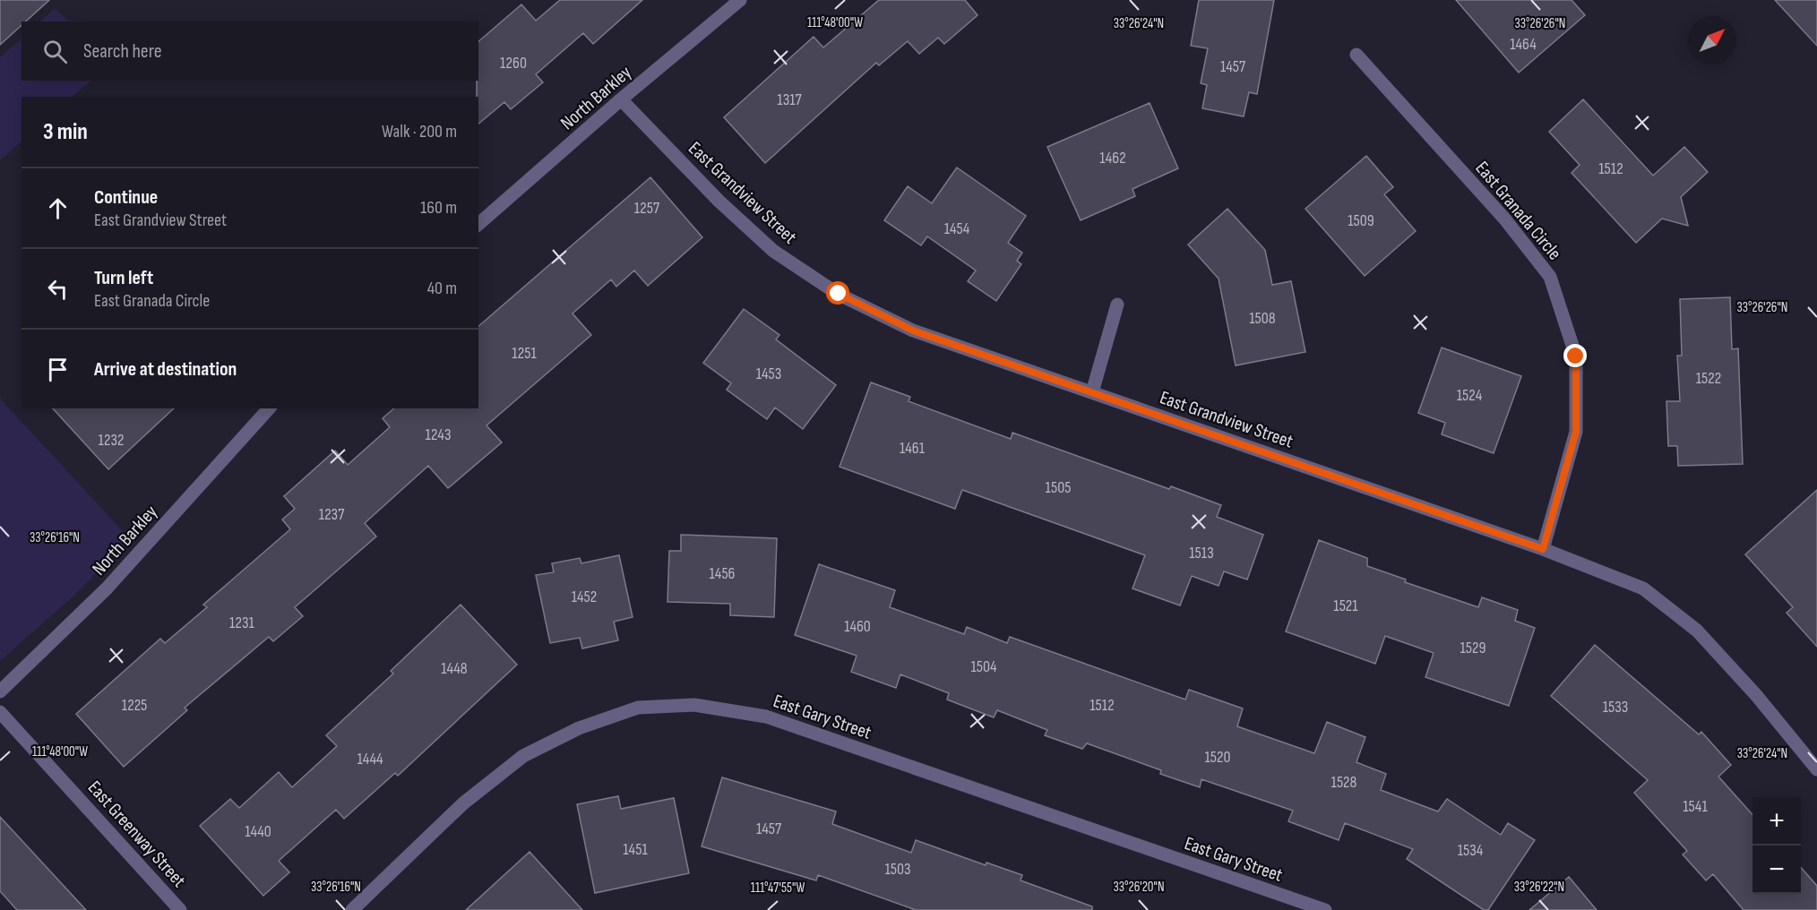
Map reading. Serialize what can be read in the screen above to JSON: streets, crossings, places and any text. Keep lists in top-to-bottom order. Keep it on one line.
{"streets":{"street":["North Barkley","East Grandview Street","East Granada Circle","East Gary Street","East Greenway Street"]},"crossings":[["North Barkley","East Grandview Street"],["East Grandview Street","East Granada Circle"]],"house_numbers":["1464","1260","1457","1317","1462","1512","1257","1509","1454","1508","1251","1453","1522","1524","1243","1232","1461","1505","1237","1513","1456","1452","1521","1231","1460","1529","1504","1448","1225","1512","1533","1520","1444","1528","1541","1457","1440","1451","1534","1503"],"north":"top right","page":{"search":"Search here","heading":["3 min","Walk · 200 m"],"list":[["Continue","East Grandview Street","160 m"],["Turn left","East Granada Circle","40 m"],"Arrive at destination"],"map_buttons":["+","−"]},"coordinates":["111°48'00\"W","33°26'24\"N","33°26'26\"N","33°26'16\"N","33°26'20\"N","33°26'22\"N","111°47'55\"W"]}
